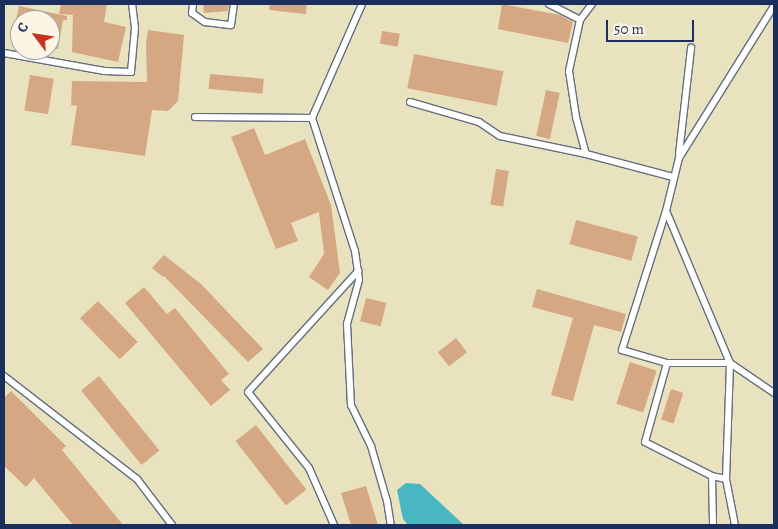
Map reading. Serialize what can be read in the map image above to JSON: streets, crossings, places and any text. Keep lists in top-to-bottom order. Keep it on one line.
{"scale_bar":"50 m","north":"top left"}
